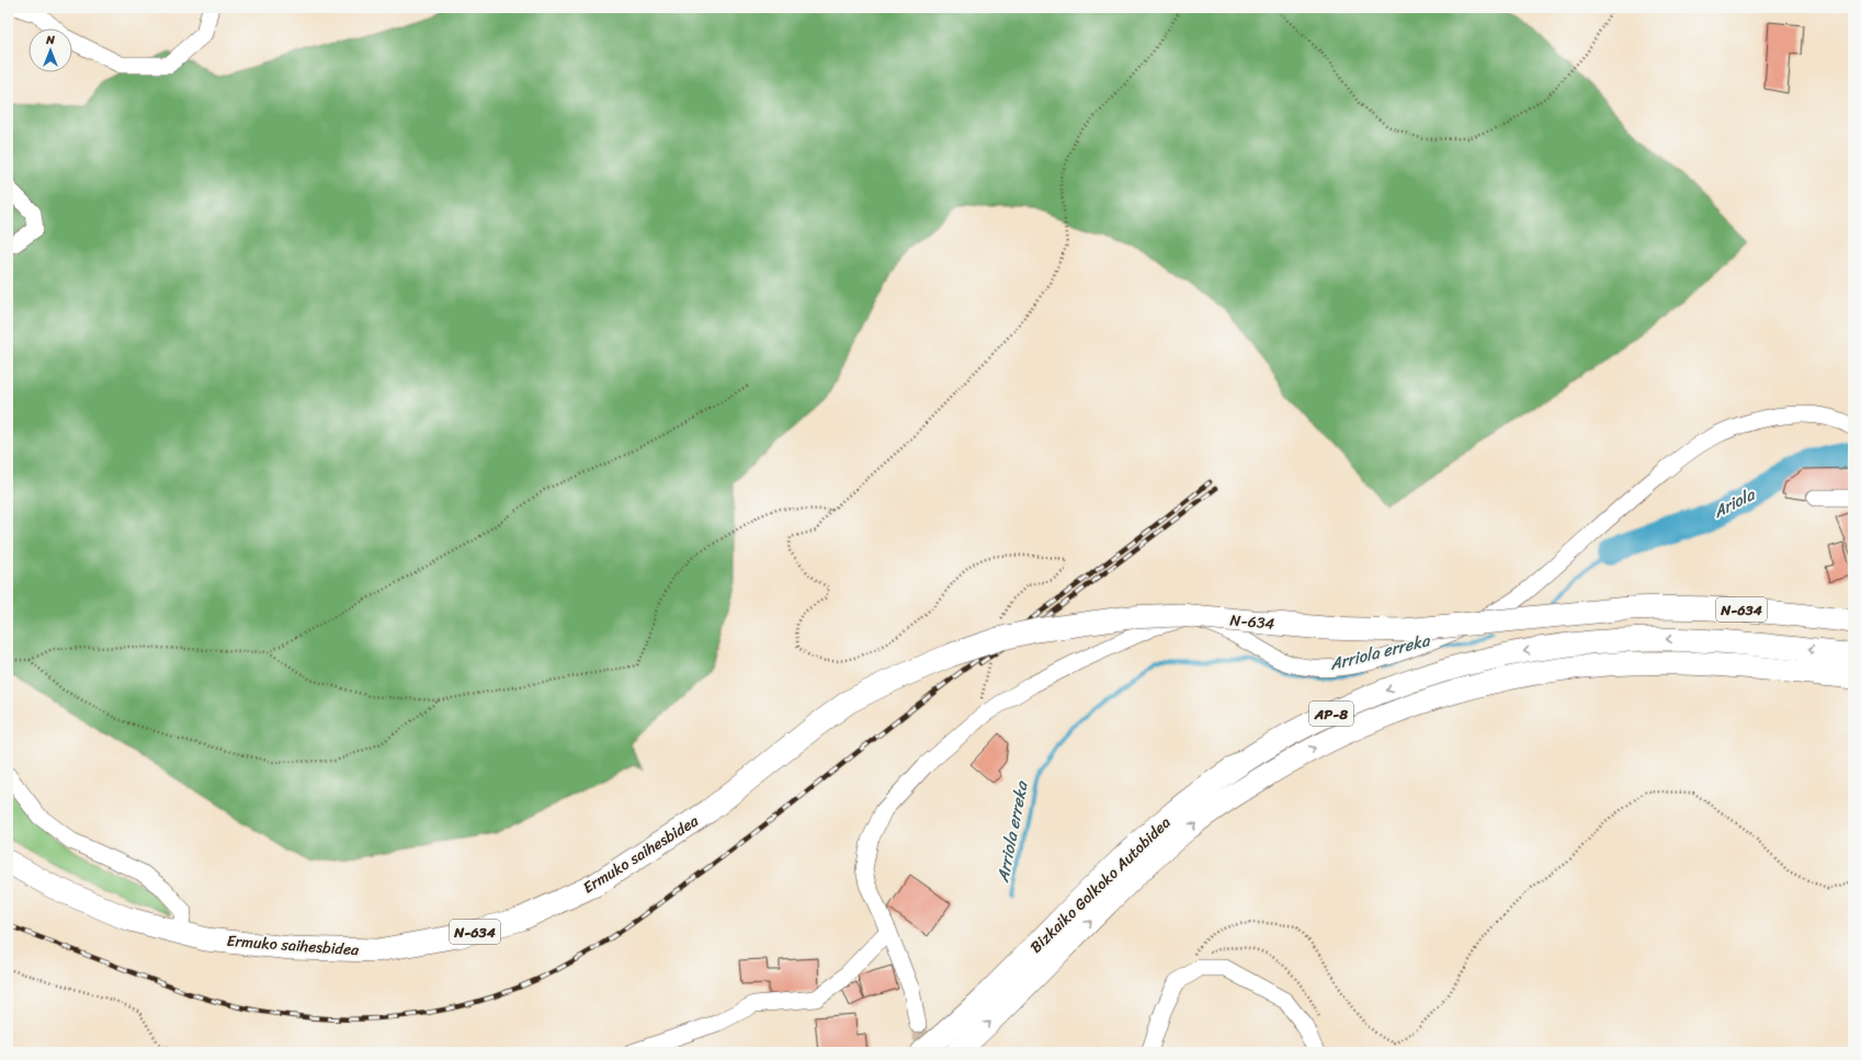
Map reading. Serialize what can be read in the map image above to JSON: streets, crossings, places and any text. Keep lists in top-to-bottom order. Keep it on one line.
{"streets":{"highway":["N-634","AP-8","Ermuko saihesbidea","Bizkaiko Golkoko Autobidea"]},"crossings":[["N-634","Ermuko saihesbidea"]],"water":["Ariola","Arriola erreka"],"north":"top"}
